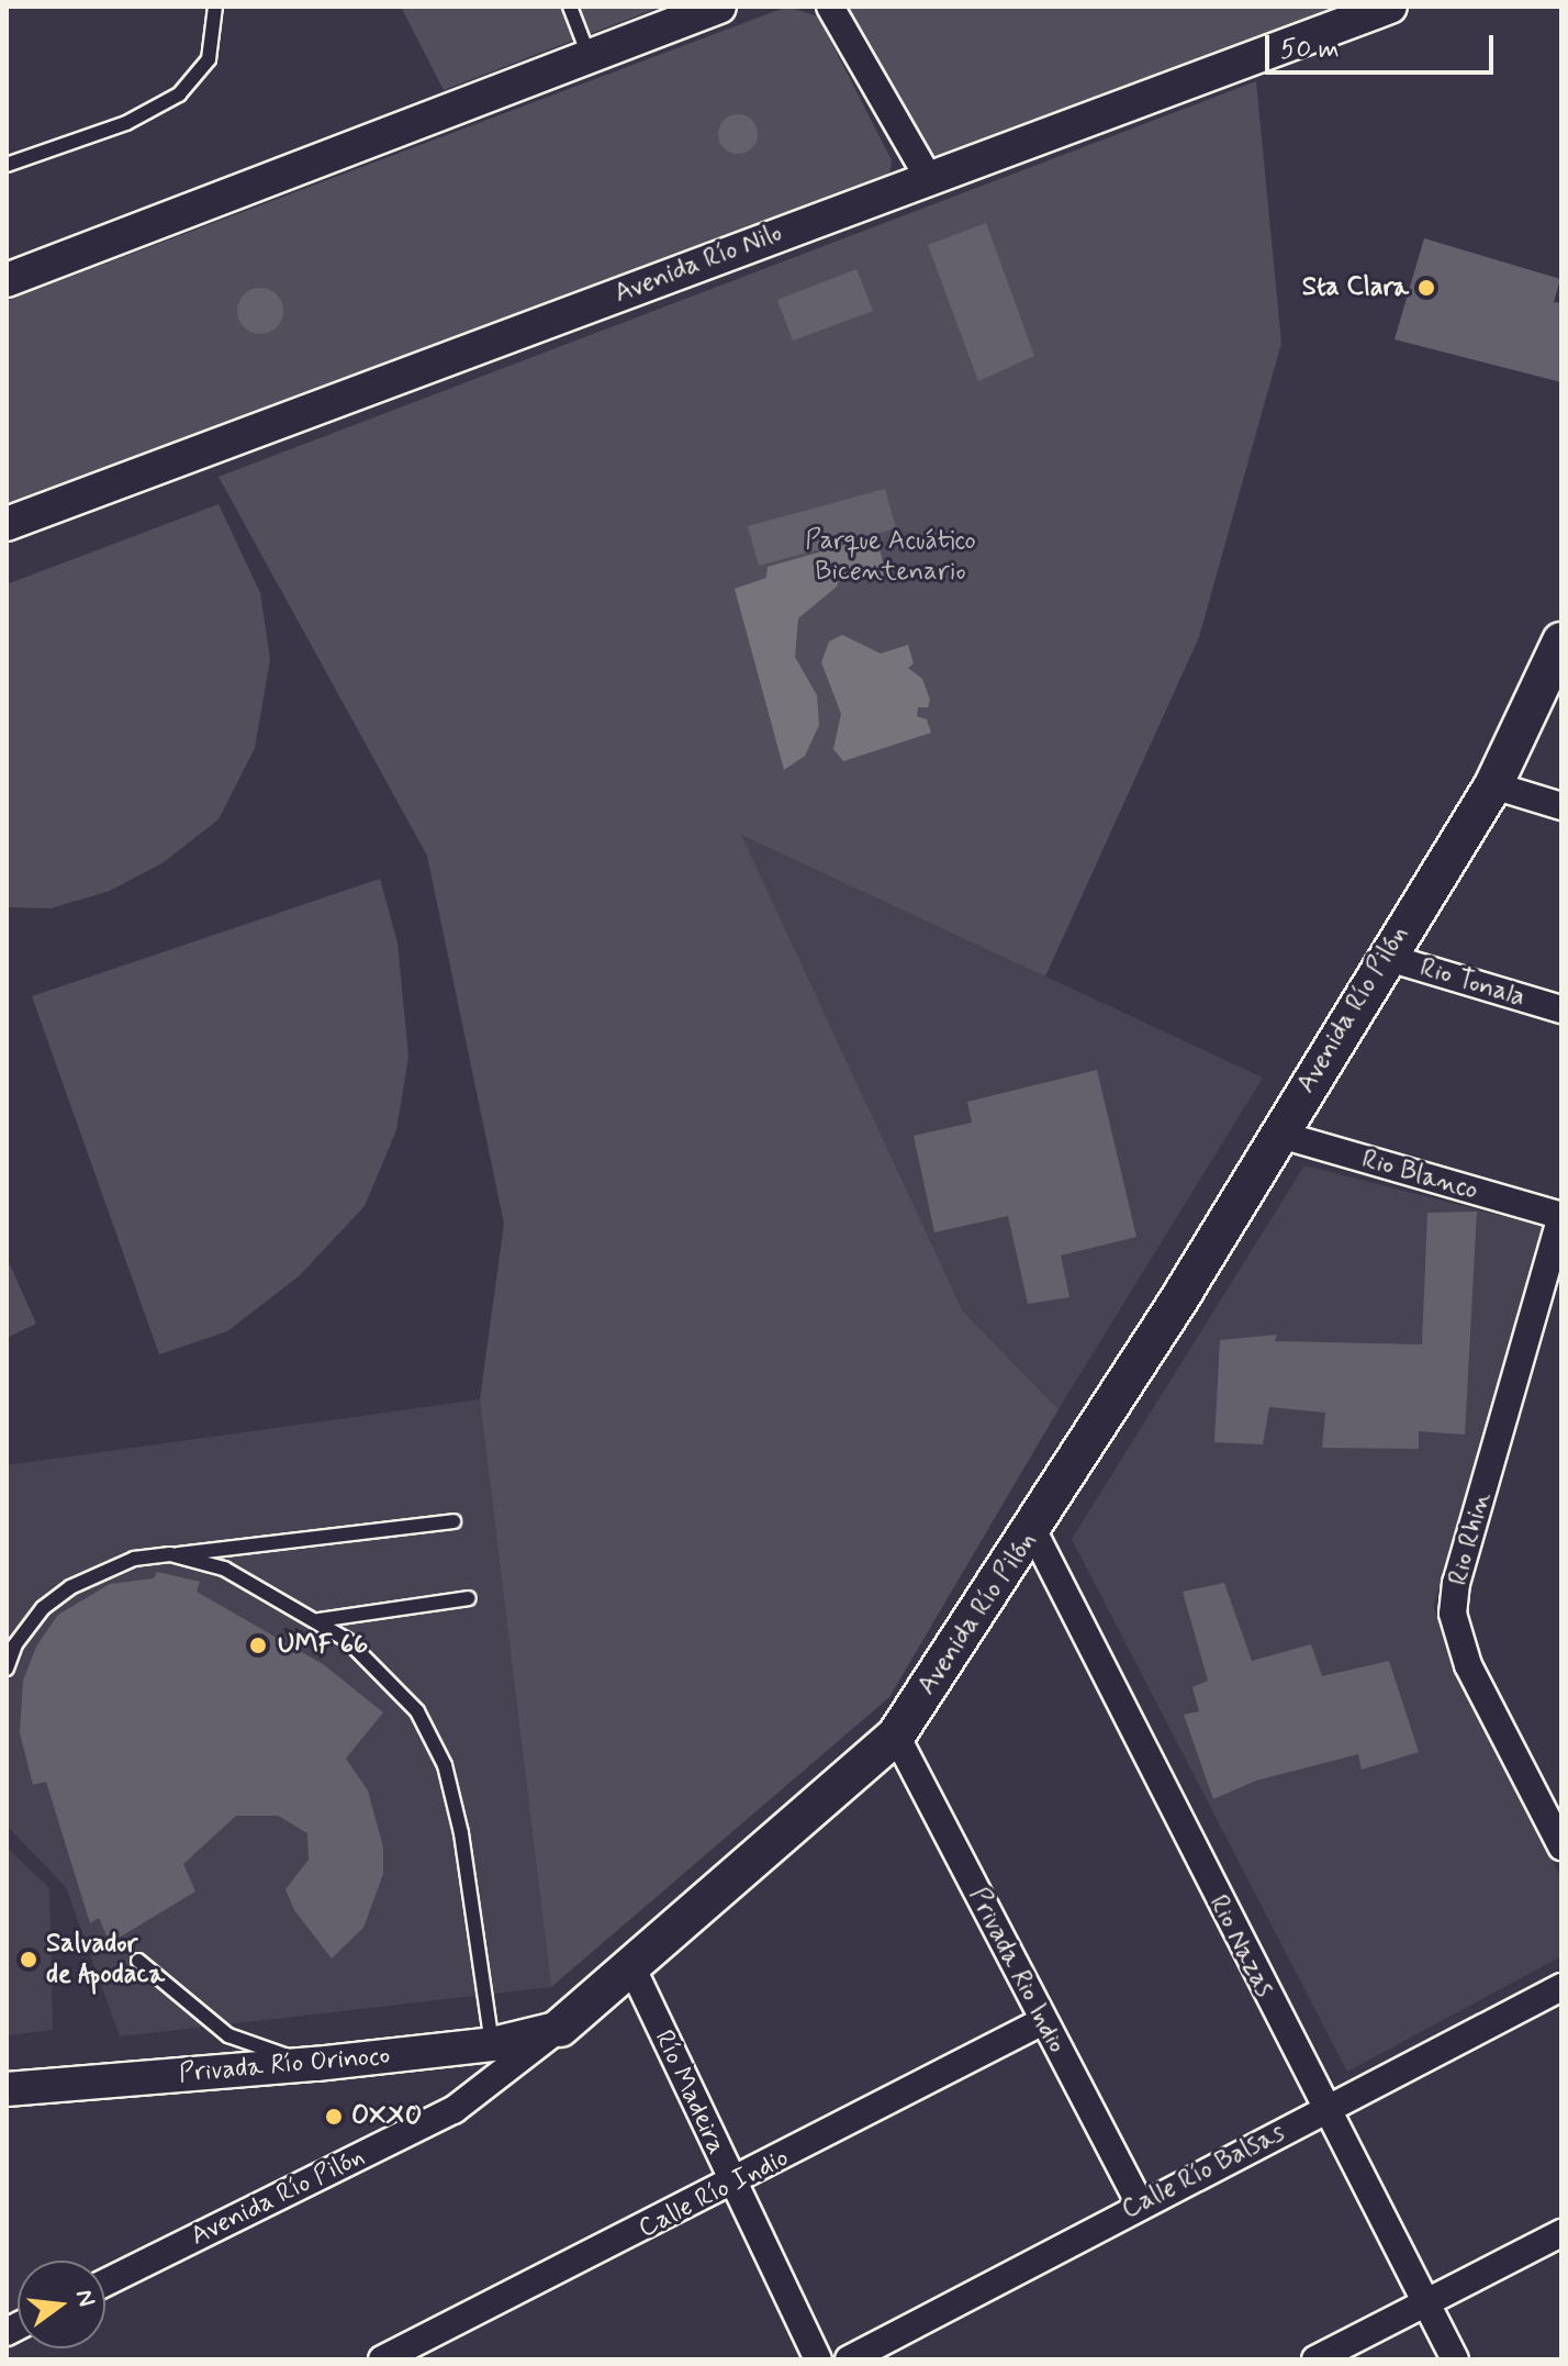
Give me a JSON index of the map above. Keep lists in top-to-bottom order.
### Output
{
  "streets": {
    "main road": ["Avenida Río Pilón"],
    "street": [
      "Avenida Río Nilo",
      "Rio Tonala",
      "Rio Blanco",
      "Rio Rhin",
      "Rio Nazas",
      "Privada Rio Indio",
      "Privada Río Orinoco",
      "Río Madeira",
      "Calle Río Balsas",
      "Calle Río Indio"
    ]
  },
  "crossings": [
    ["Rio Tonala", "Avenida Río Pilón"],
    ["Avenida Río Pilón", "Rio Blanco"],
    ["Avenida Río Pilón", "Rio Nazas"],
    ["Avenida Río Pilón", "Privada Rio Indio"],
    ["Avenida Río Pilón", "Privada Río Orinoco"],
    ["Avenida Río Pilón", "Río Madeira"],
    ["Rio Blanco", "Rio Rhin"],
    ["Rio Nazas", "Calle Río Balsas"],
    ["Privada Rio Indio", "Calle Río Balsas"],
    ["Privada Rio Indio", "Calle Río Indio"],
    ["Río Madeira", "Calle Río Indio"]
  ],
  "parks": ["Parque Acuático Bicentenario"],
  "places": [
    "Sta Clara",
    "UMF 66",
    "Salvador de Apodaca",
    "OXXO"
  ],
  "scale_bar": "50 m",
  "north": "right"
}
